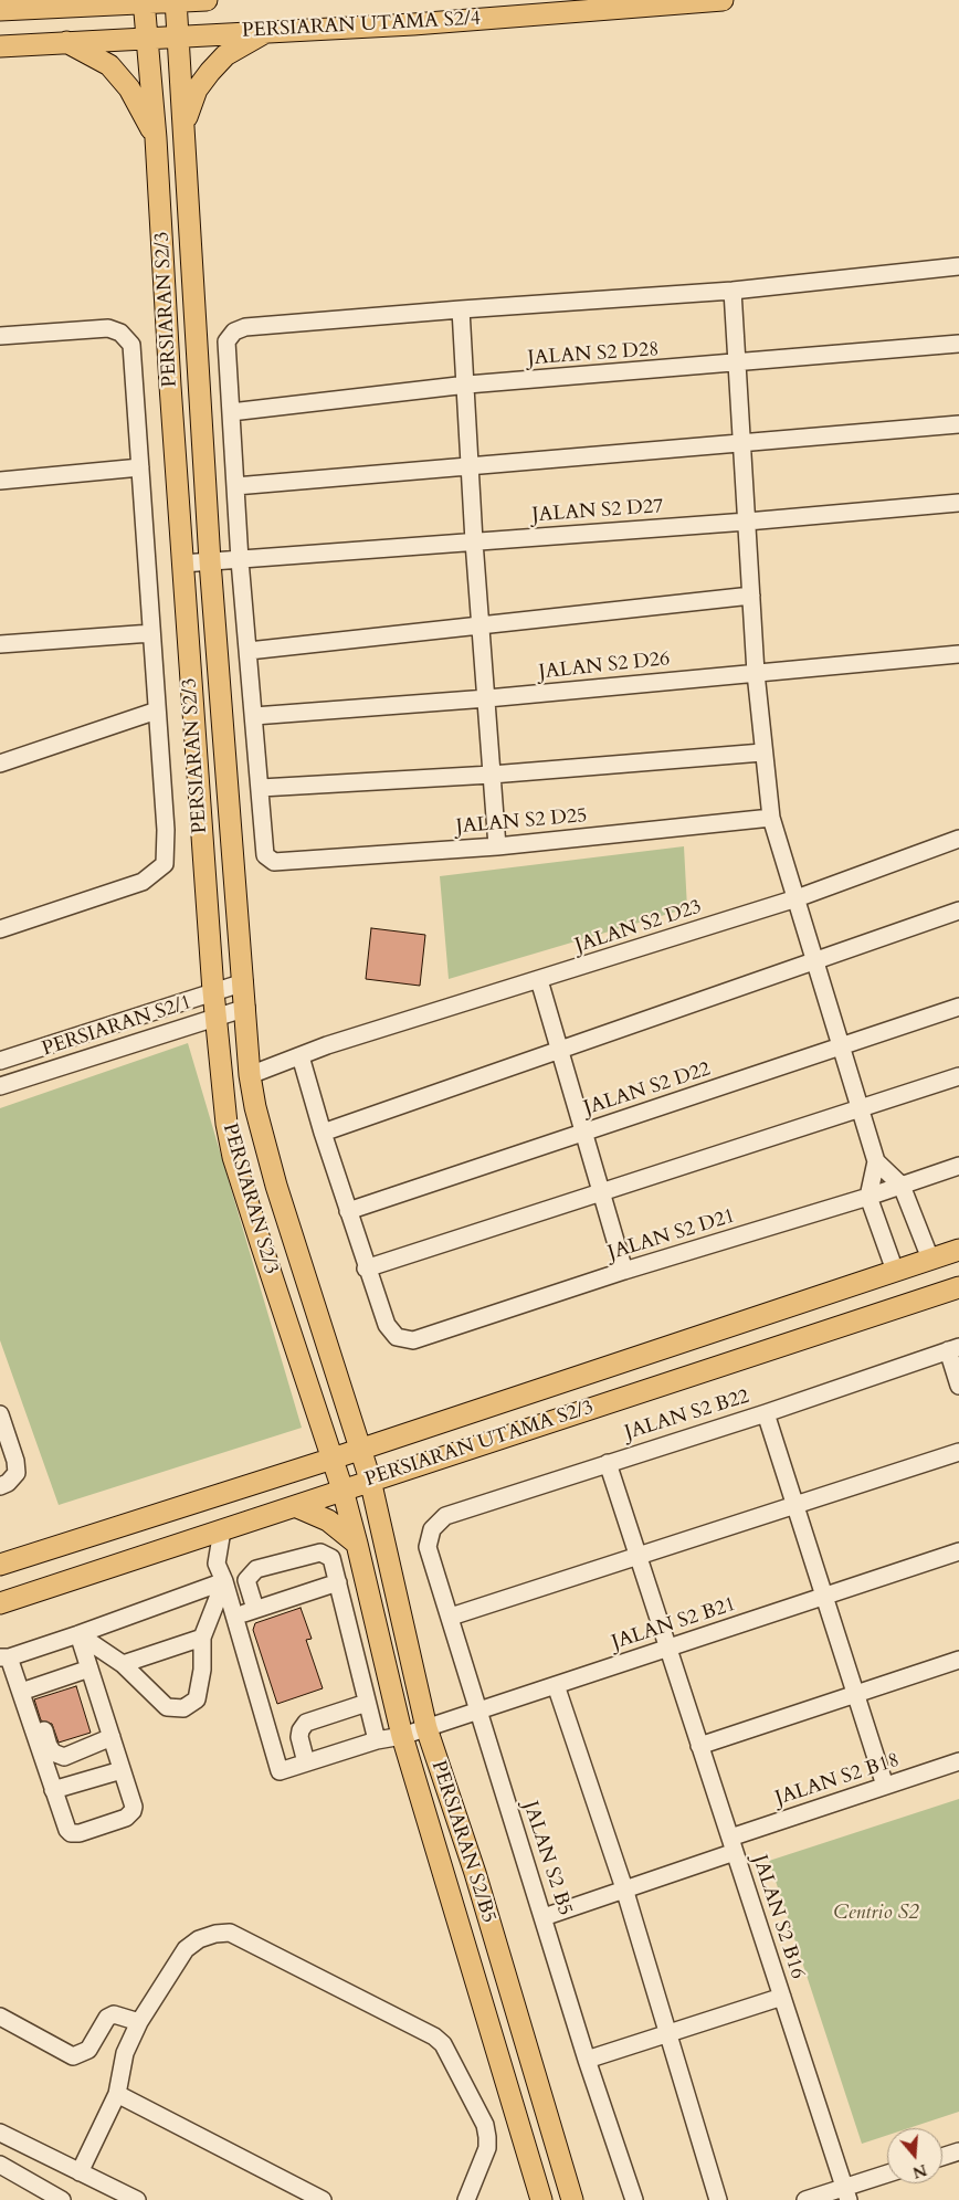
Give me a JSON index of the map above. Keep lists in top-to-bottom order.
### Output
{
  "streets": {
    "main road": [
      "PERSIARAN UTAMA S2/4",
      "PERSIARAN S2/3",
      "PERSIARAN UTAMA S2/3",
      "PERSIARAN S2/B5"
    ],
    "street": [
      "JALAN S2 D28",
      "JALAN S2 D27",
      "JALAN S2 D26",
      "JALAN S2 D25",
      "JALAN S2 D23",
      "PERSIARAN S2/1",
      "JALAN S2 D22",
      "JALAN S2 D21",
      "JALAN S2 B22",
      "JALAN S2 B21",
      "JALAN S2 B18",
      "JALAN S2 B5",
      "JALAN S2 B16"
    ]
  },
  "crossings": [
    ["PERSIARAN UTAMA S2/4", "PERSIARAN S2/3"],
    ["PERSIARAN UTAMA S2/4", "PERSIARAN S2/B5"],
    ["PERSIARAN S2/3", "JALAN S2 D27"],
    ["PERSIARAN S2/3", "PERSIARAN S2/1"],
    ["PERSIARAN S2/3", "PERSIARAN UTAMA S2/3"],
    ["PERSIARAN S2/3", "PERSIARAN S2/B5"],
    ["JALAN S2 D27", "PERSIARAN S2/B5"],
    ["JALAN S2 D23", "PERSIARAN S2/B5"],
    ["PERSIARAN S2/1", "PERSIARAN S2/B5"],
    ["JALAN S2 B22", "JALAN S2 B5"],
    ["JALAN S2 B22", "JALAN S2 B16"],
    ["PERSIARAN UTAMA S2/3", "PERSIARAN S2/B5"],
    ["JALAN S2 B21", "PERSIARAN S2/B5"],
    ["JALAN S2 B21", "JALAN S2 B5"],
    ["JALAN S2 B21", "JALAN S2 B16"],
    ["JALAN S2 B18", "JALAN S2 B5"],
    ["JALAN S2 B18", "JALAN S2 B16"]
  ],
  "parks": ["Centrio S2"],
  "north": "bottom"
}
